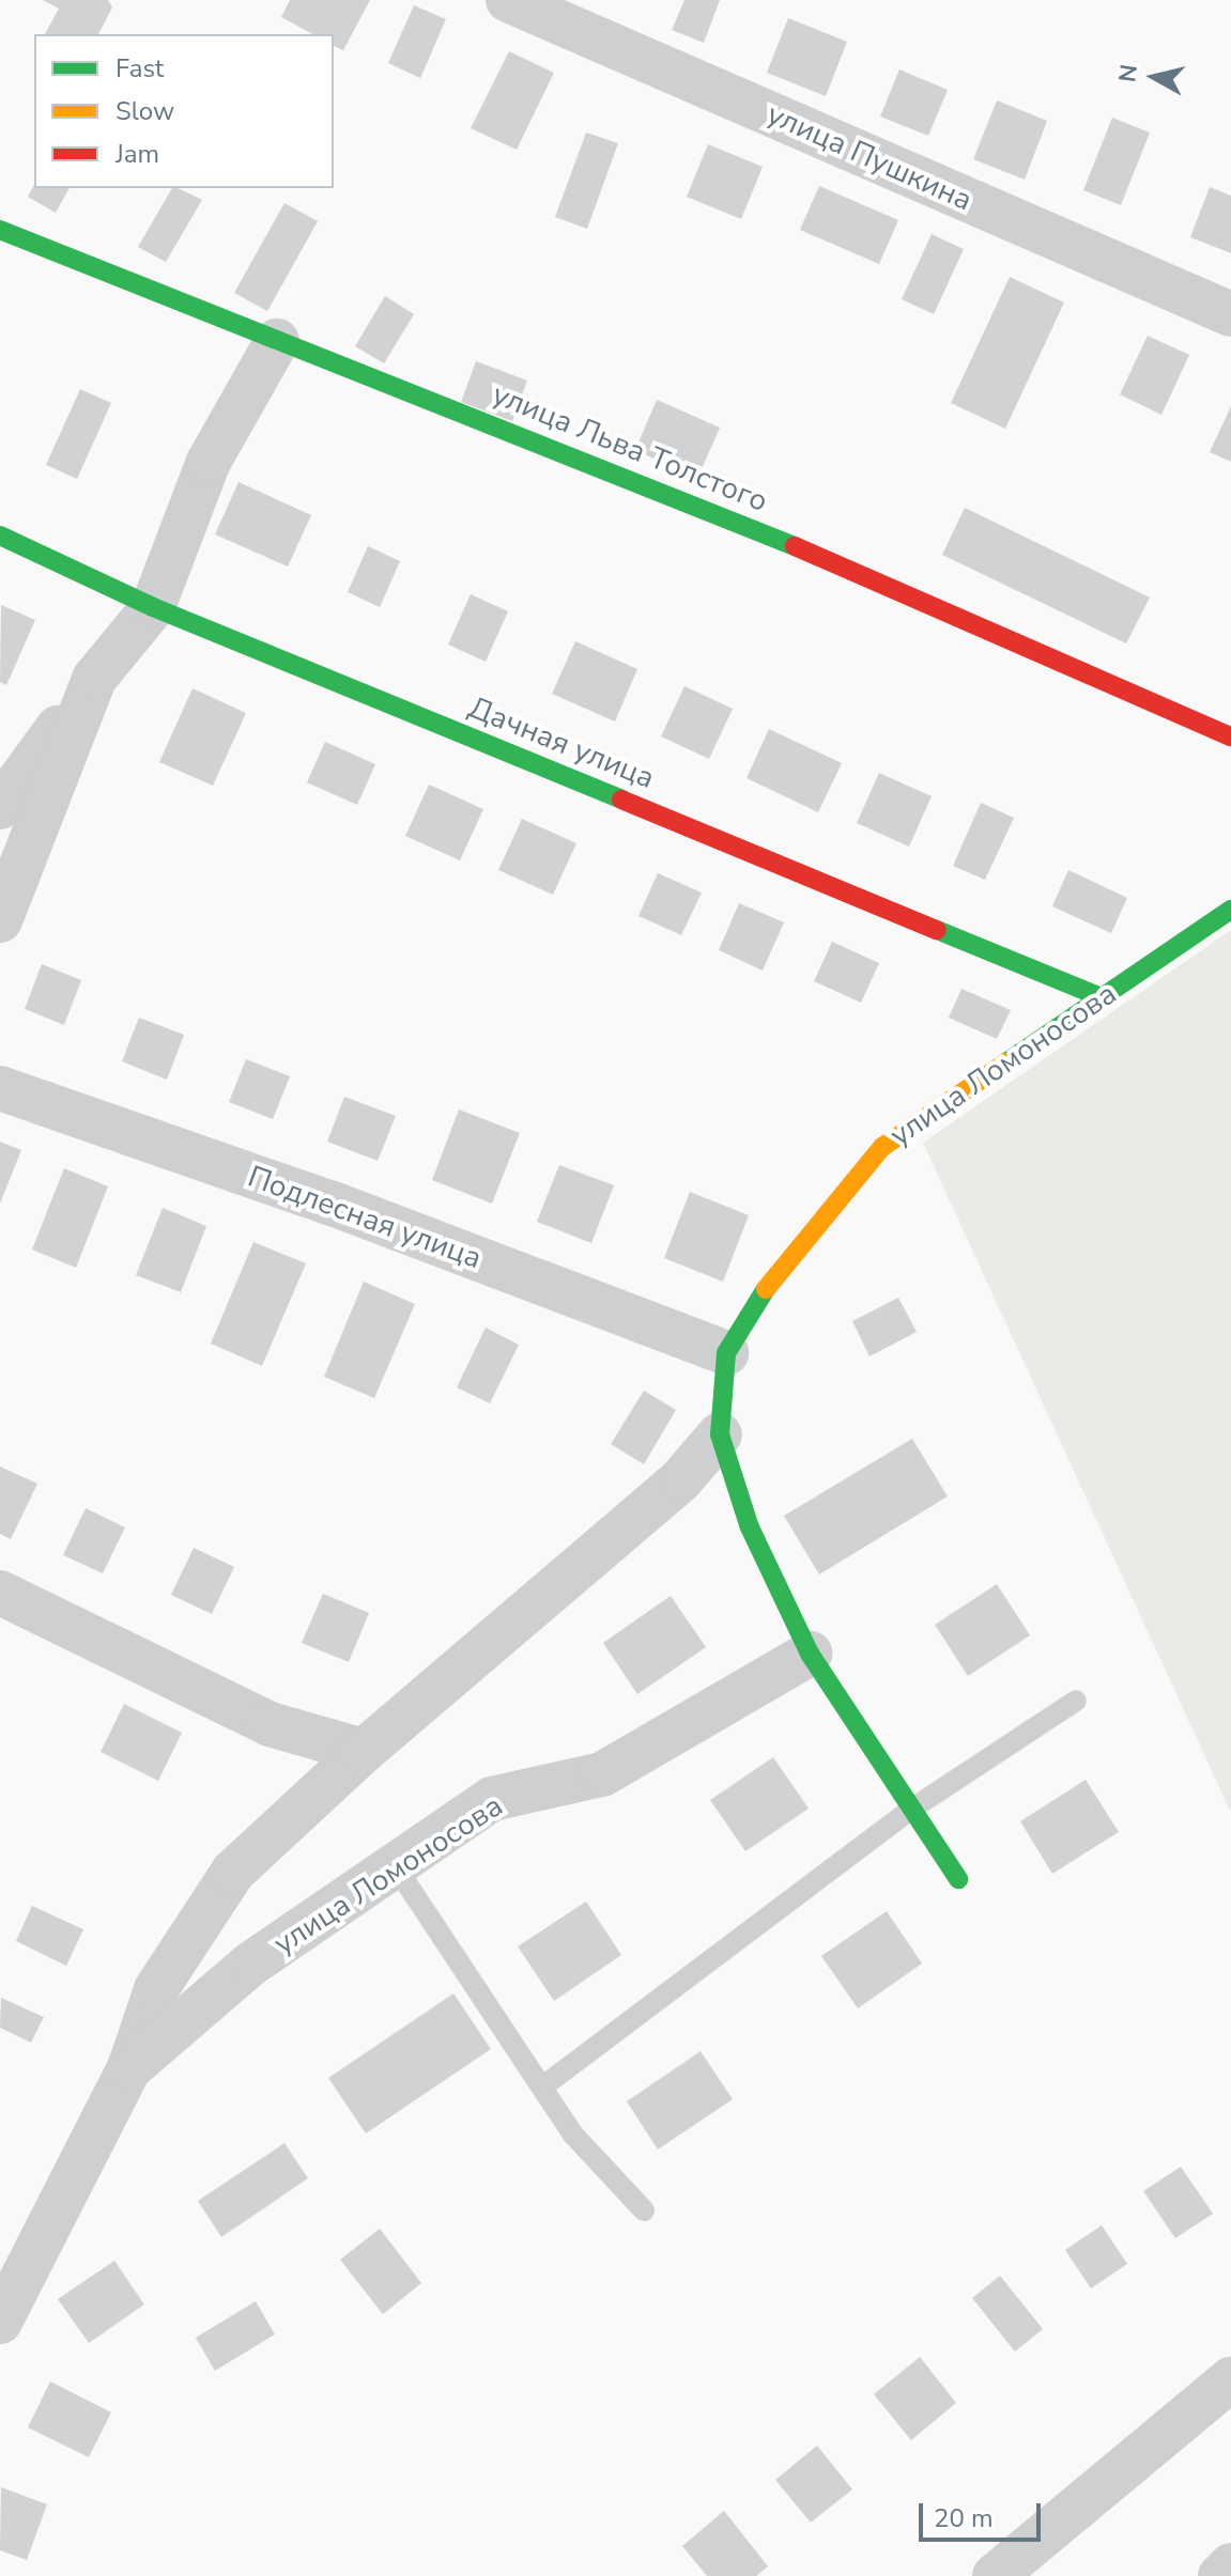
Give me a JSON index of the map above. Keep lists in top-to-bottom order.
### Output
{
  "streets": {
    "street": [
      "улица Пушкина",
      "улица Льва Толстого",
      "Дачная улица",
      "улица Ломоносова",
      "Подлесная улица"
    ]
  },
  "crossings": [
    ["Дачная улица", "улица Ломоносова"],
    ["улица Ломоносова", "Подлесная улица"]
  ],
  "legend": ["Fast", "Slow", "Jam"],
  "scale_bar": "20 m",
  "north": "left"
}
